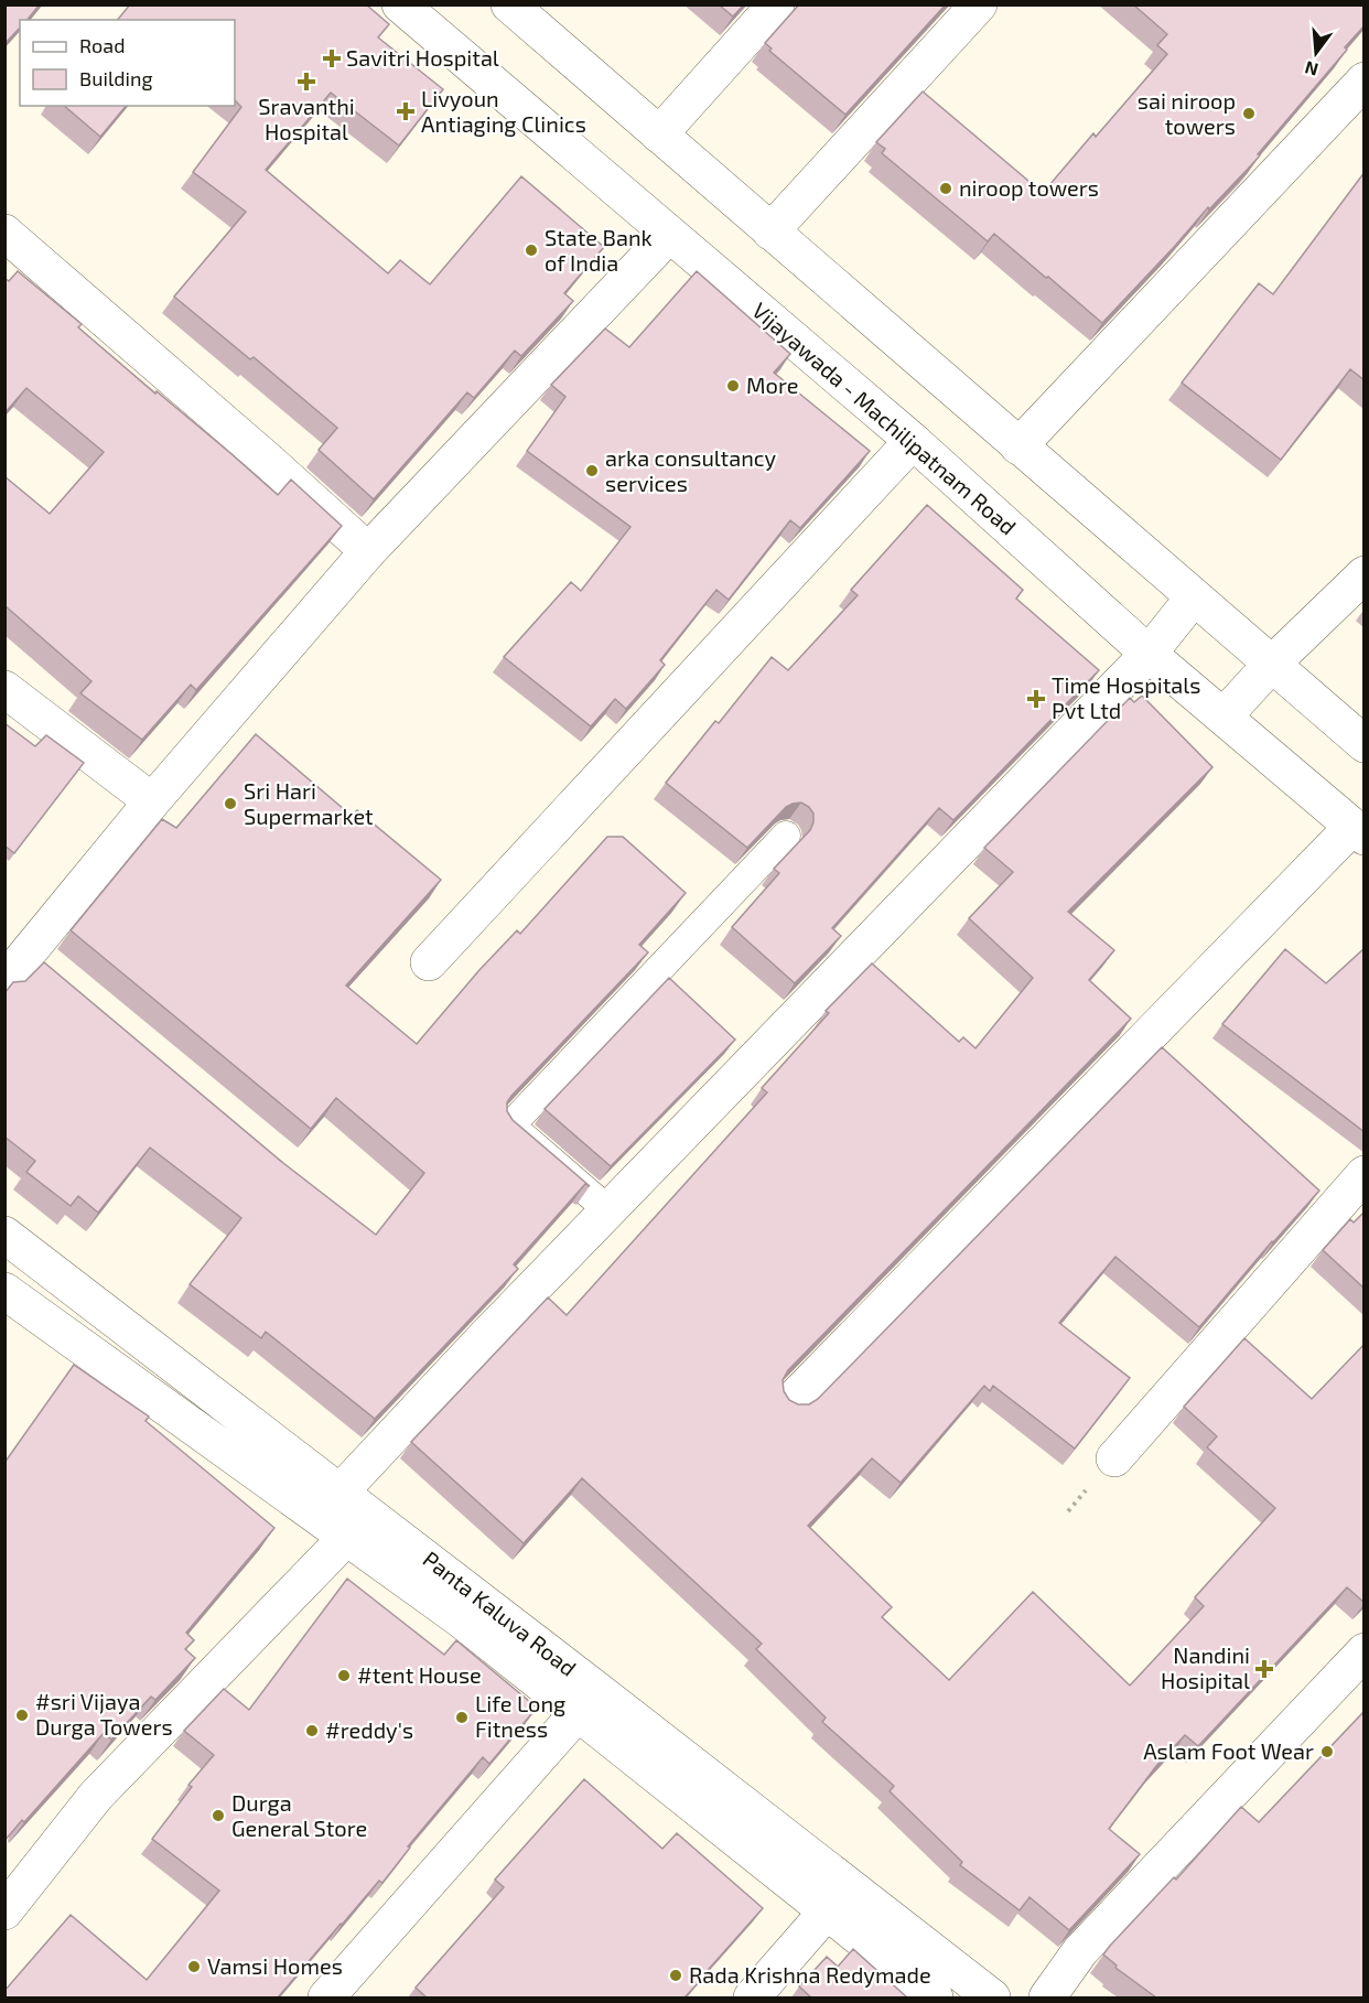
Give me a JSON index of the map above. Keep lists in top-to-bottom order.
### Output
{
  "streets": {
    "main road": ["Vijayawada - Machilipatnam Road", "Panta Kaluva Road"]
  },
  "places": {
    "health": [
      "Savitri Hospital",
      "Sravanthi Hospital",
      "Livyoun Antiaging Clinics",
      "Time Hospitals Pvt Ltd",
      "Nandini Hosipital"
    ],
    "other": [
      "sai niroop towers",
      "niroop towers",
      "State Bank of India",
      "More",
      "arka consultancy services",
      "Sri Hari Supermarket",
      "#tent House",
      "#sri Vijaya Durga Towers",
      "Life Long Fitness",
      "#reddy's",
      "Aslam Foot Wear",
      "Durga General Store",
      "Vamsi Homes",
      "Rada Krishna Redymade"
    ]
  },
  "legend": ["Road", "Building"],
  "north": "bottom"
}
